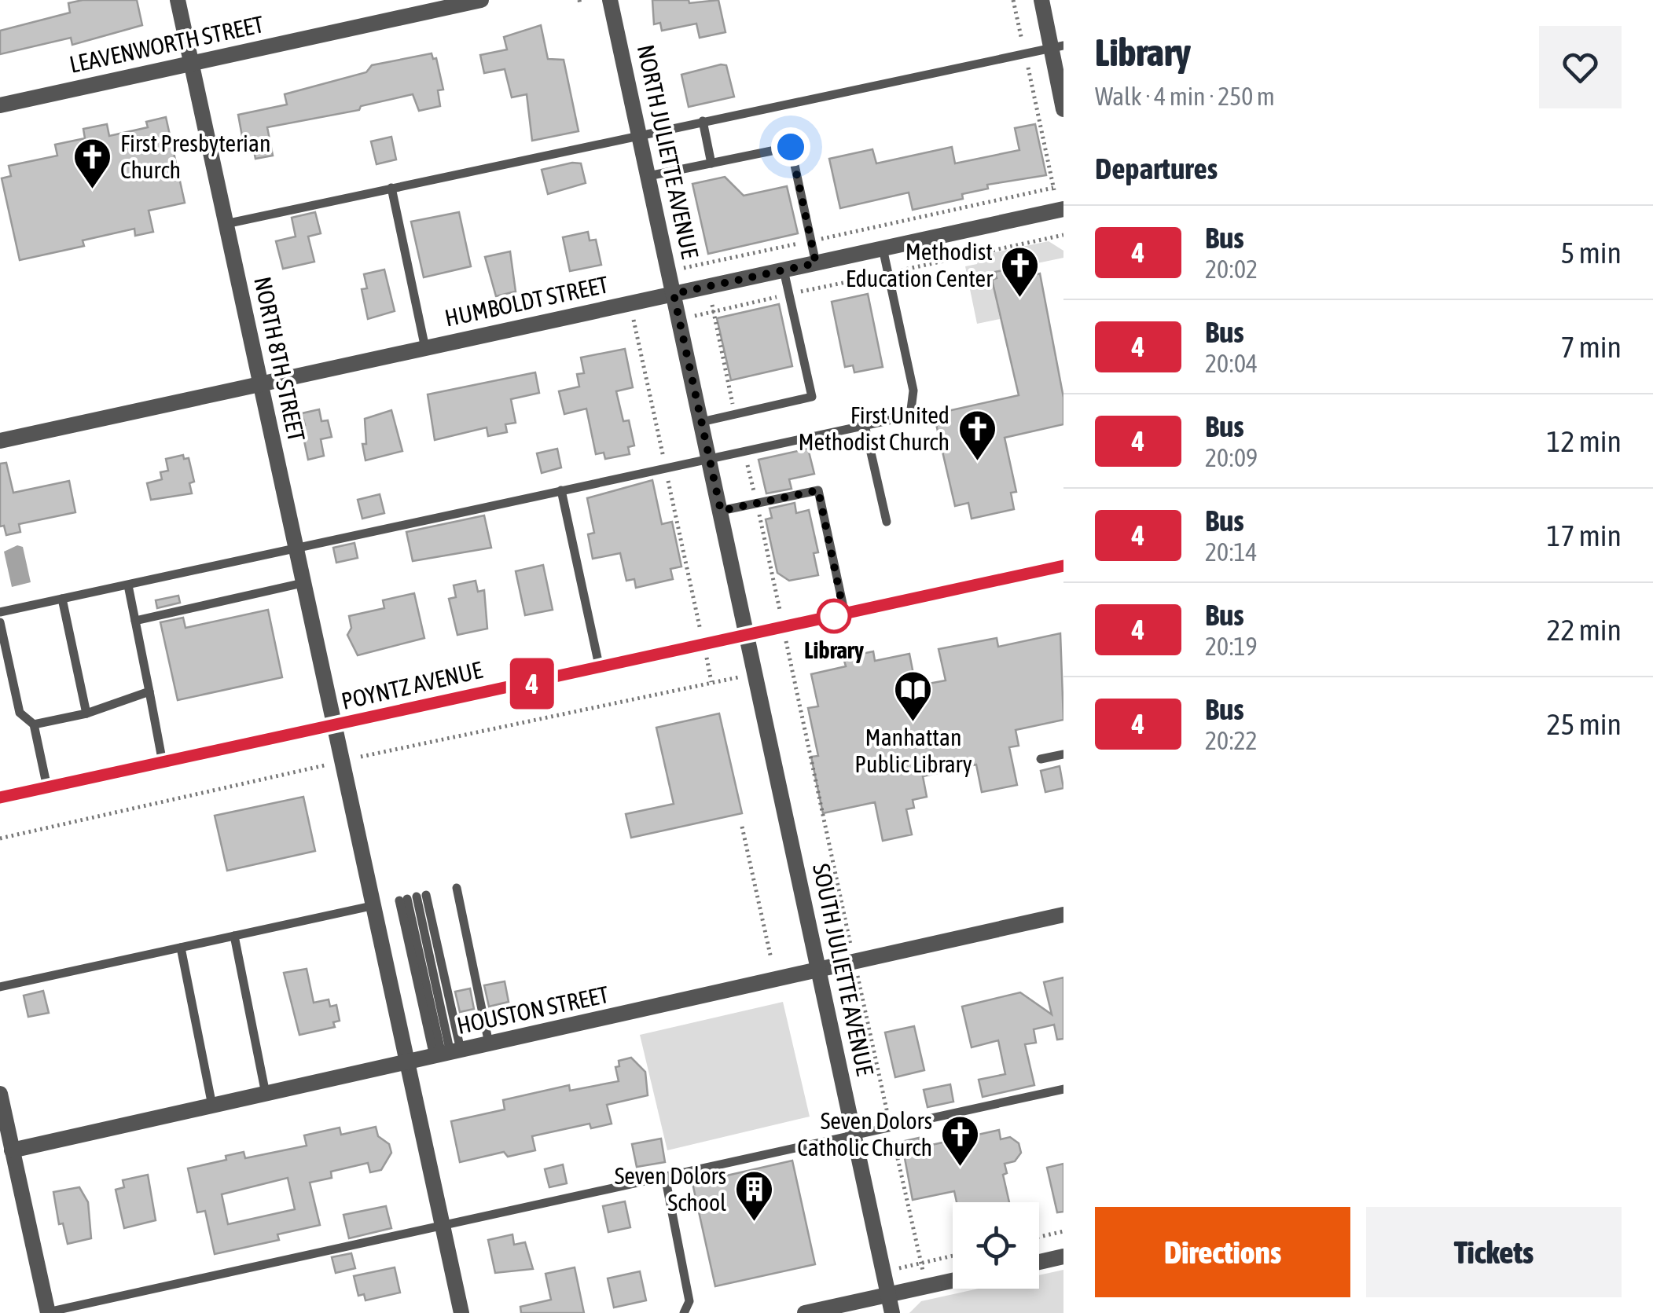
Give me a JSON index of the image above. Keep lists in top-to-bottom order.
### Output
{
  "streets": {
    "street": [
      "LEAVENWORTH STREET",
      "NORTH JULIETTE AVENUE",
      "HUMBOLDT STREET",
      "NORTH 8TH STREET",
      "POYNTZ AVENUE",
      "SOUTH JULIETTE AVENUE",
      "HOUSTON STREET"
    ]
  },
  "crossings": [
    ["LEAVENWORTH STREET", "NORTH 8TH STREET"],
    ["NORTH JULIETTE AVENUE", "HUMBOLDT STREET"],
    ["NORTH JULIETTE AVENUE", "POYNTZ AVENUE"],
    ["NORTH JULIETTE AVENUE", "SOUTH JULIETTE AVENUE"],
    ["HUMBOLDT STREET", "NORTH 8TH STREET"],
    ["NORTH 8TH STREET", "POYNTZ AVENUE"],
    ["NORTH 8TH STREET", "HOUSTON STREET"],
    ["POYNTZ AVENUE", "SOUTH JULIETTE AVENUE"],
    ["SOUTH JULIETTE AVENUE", "HOUSTON STREET"]
  ],
  "places": {
    "church": [
      "First Presbyterian Church",
      "Methodist Education Center",
      "First United Methodist Church",
      "Seven Dolors Catholic Church"
    ],
    "other": ["Library"],
    "library": ["Manhattan Public Library"],
    "building": ["Seven Dolors School"]
  },
  "lines": ["bus line 4"],
  "page": {
    "on_map": "4",
    "heading": [
      ["Library", "Walk · 4 min · 250 m"],
      "Departures"
    ],
    "list": [
      {
        "mark": "4",
        "name": "Bus",
        "note": "20:02",
        "value": "5 min"
      },
      {
        "mark": "4",
        "name": "Bus",
        "note": "20:04",
        "value": "7 min"
      },
      {
        "mark": "4",
        "name": "Bus",
        "note": "20:09",
        "value": "12 min"
      },
      {
        "mark": "4",
        "name": "Bus",
        "note": "20:14",
        "value": "17 min"
      },
      {
        "mark": "4",
        "name": "Bus",
        "note": "20:19",
        "value": "22 min"
      },
      {
        "mark": "4",
        "name": "Bus",
        "note": "20:22",
        "value": "25 min"
      }
    ],
    "buttons": ["Directions", "Tickets"]
  }
}
